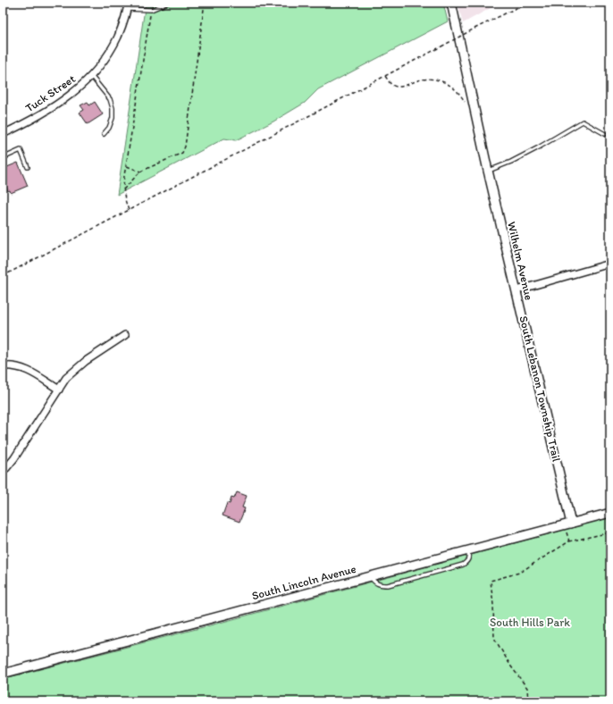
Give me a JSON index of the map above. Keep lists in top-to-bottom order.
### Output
{
  "streets": {
    "main road": ["Wilhelm Avenue", "South Lincoln Avenue"],
    "street": ["Tuck Street"]
  },
  "crossings": [
    ["Wilhelm Avenue", "South Lincoln Avenue"]
  ],
  "parks": ["South Hills Park"]
}
